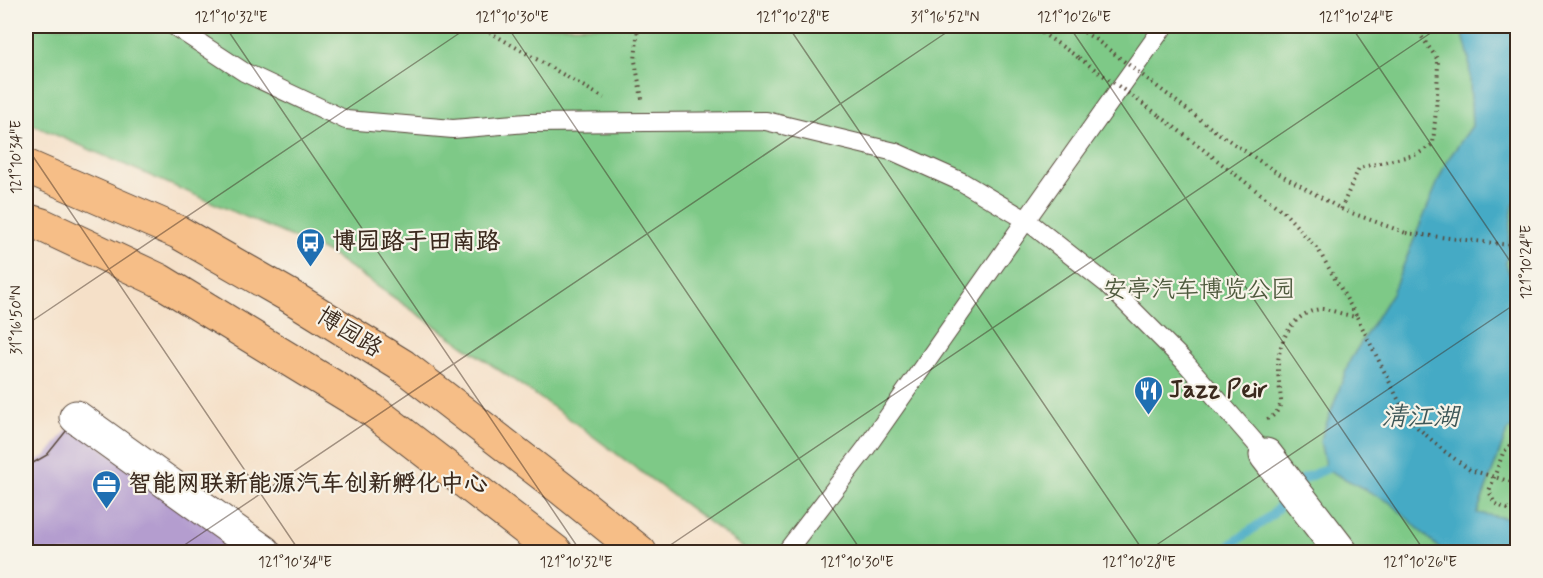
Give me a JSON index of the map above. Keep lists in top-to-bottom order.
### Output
{
  "streets": {
    "main road": ["博园路"]
  },
  "water": ["清江湖"],
  "parks": ["安亭汽车博览公园"],
  "places": {
    "bus stop": ["博园路于田南路"],
    "restaurant": ["Jazz Peir"],
    "office": ["智能网联新能源汽车创新孵化中心"]
  },
  "coordinates": [
    "121°10'32\"E",
    "121°10'30\"E",
    "121°10'28\"E",
    "31°16'52\"N",
    "121°10'26\"E",
    "121°10'24\"E",
    "121°10'34\"E",
    "31°16'50\"N"
  ]
}
